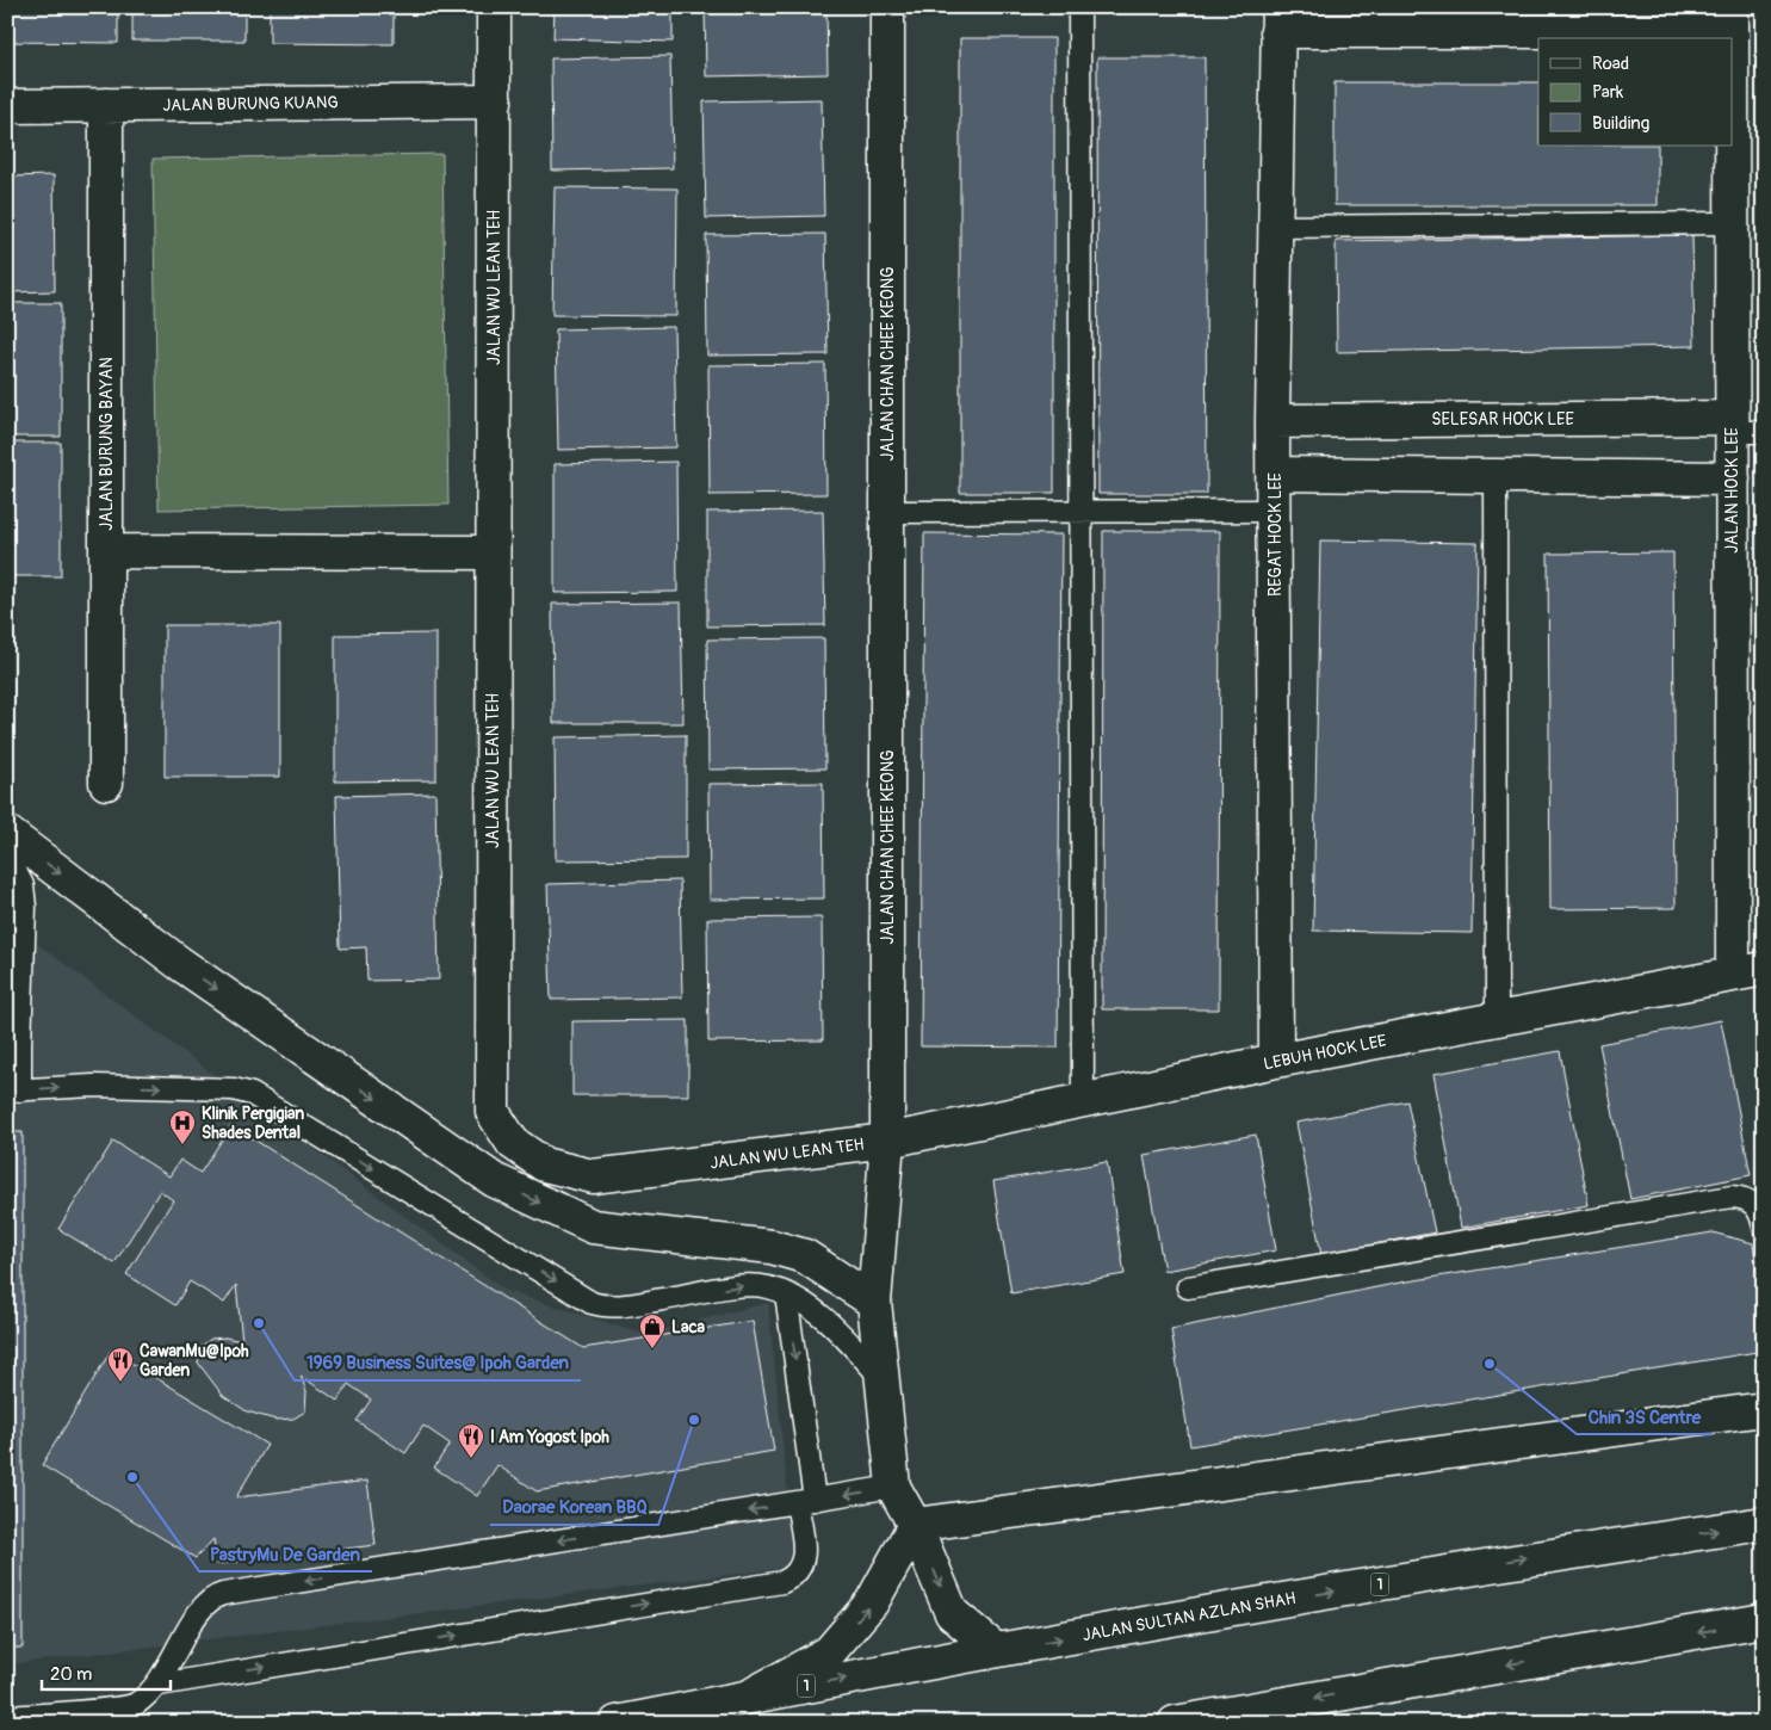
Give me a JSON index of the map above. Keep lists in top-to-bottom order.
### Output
{
  "streets": {
    "street": [
      "JALAN BURUNG KUANG",
      "JALAN WU LEAN TEH",
      "JALAN CHAN CHEE KEONG",
      "SELESAR HOCK LEE",
      "JALAN BURUNG BAYAN",
      "JALAN HOCK LEE",
      "REGAT HOCK LEE",
      "LEBUH HOCK LEE",
      "1",
      "JALAN SULTAN AZLAN SHAH"
    ]
  },
  "crossings": [
    ["JALAN BURUNG KUANG", "JALAN WU LEAN TEH"],
    ["JALAN BURUNG KUANG", "JALAN BURUNG BAYAN"],
    ["JALAN WU LEAN TEH", "JALAN CHAN CHEE KEONG"],
    ["JALAN WU LEAN TEH", "LEBUH HOCK LEE"],
    ["JALAN CHAN CHEE KEONG", "LEBUH HOCK LEE"],
    ["JALAN CHAN CHEE KEONG", "JALAN SULTAN AZLAN SHAH"],
    ["SELESAR HOCK LEE", "JALAN HOCK LEE"],
    ["SELESAR HOCK LEE", "REGAT HOCK LEE"],
    ["JALAN HOCK LEE", "LEBUH HOCK LEE"],
    ["REGAT HOCK LEE", "LEBUH HOCK LEE"]
  ],
  "places": {
    "hospital": ["Klinik Pergigian Shades Dental"],
    "other": [
      "1969 Business Suites@ Ipoh Garden",
      "Chin 3S Centre",
      "Daorae Korean BBQ",
      "PastryMu De Garden"
    ],
    "shop": ["Laca"],
    "restaurant": ["CawanMu@Ipoh Garden", "I Am Yogost Ipoh"]
  },
  "legend": ["Road", "Park", "Building"],
  "scale_bar": "20 m"
}
